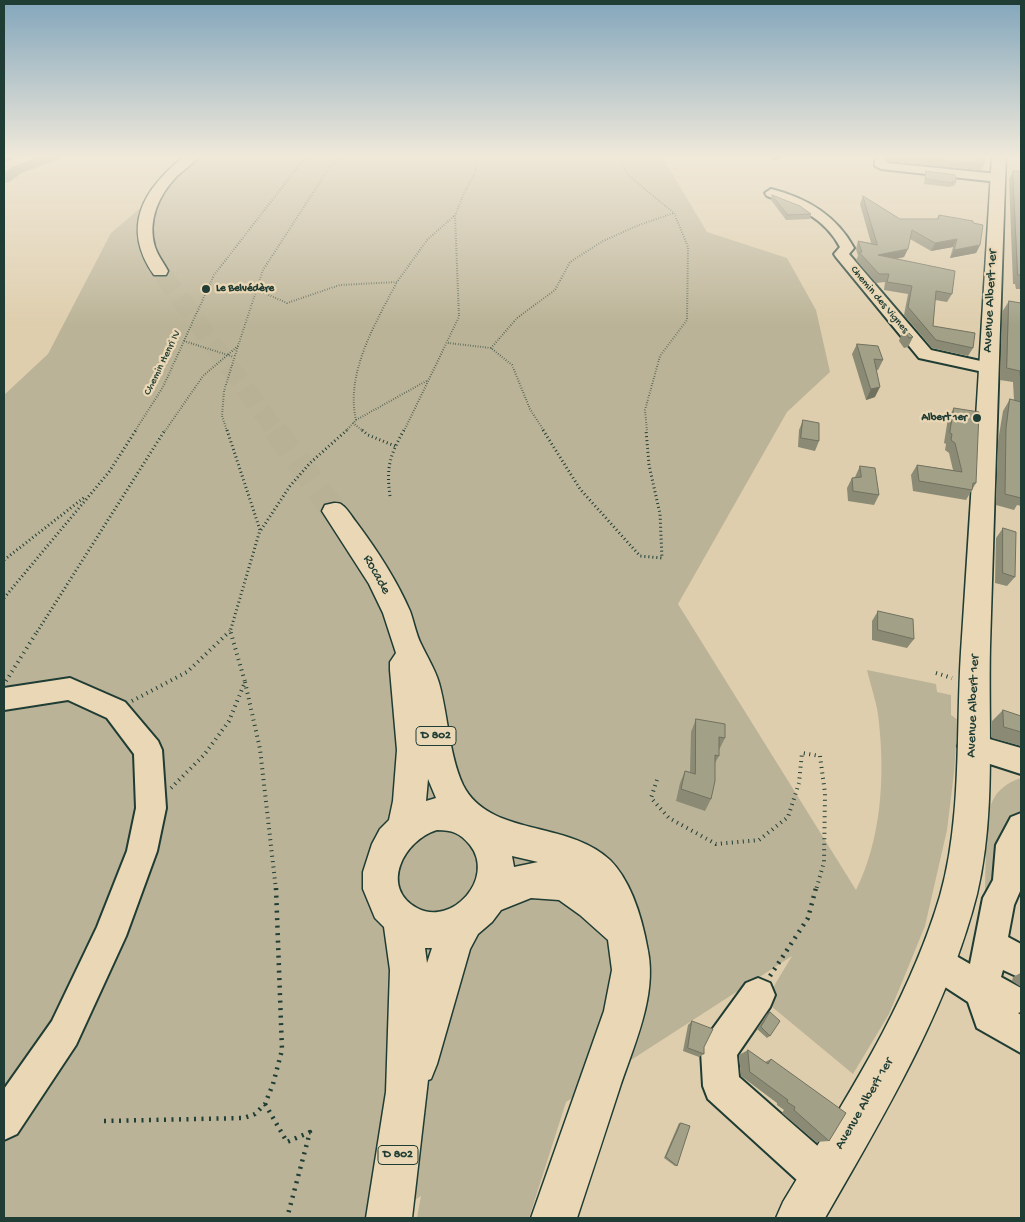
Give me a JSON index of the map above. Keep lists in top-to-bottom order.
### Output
{
  "streets": {
    "main road": ["Avenue Albert 1er", "Rocade", "D 802"],
    "street": ["Chemin des Vignes"],
    "path": ["Chemin Henri IV"]
  },
  "crossings": [
    ["Chemin des Vignes", "Avenue Albert 1er"],
    ["Rocade", "D 802"]
  ],
  "places": ["Le Belvédère", "Albert 1er"]
}
